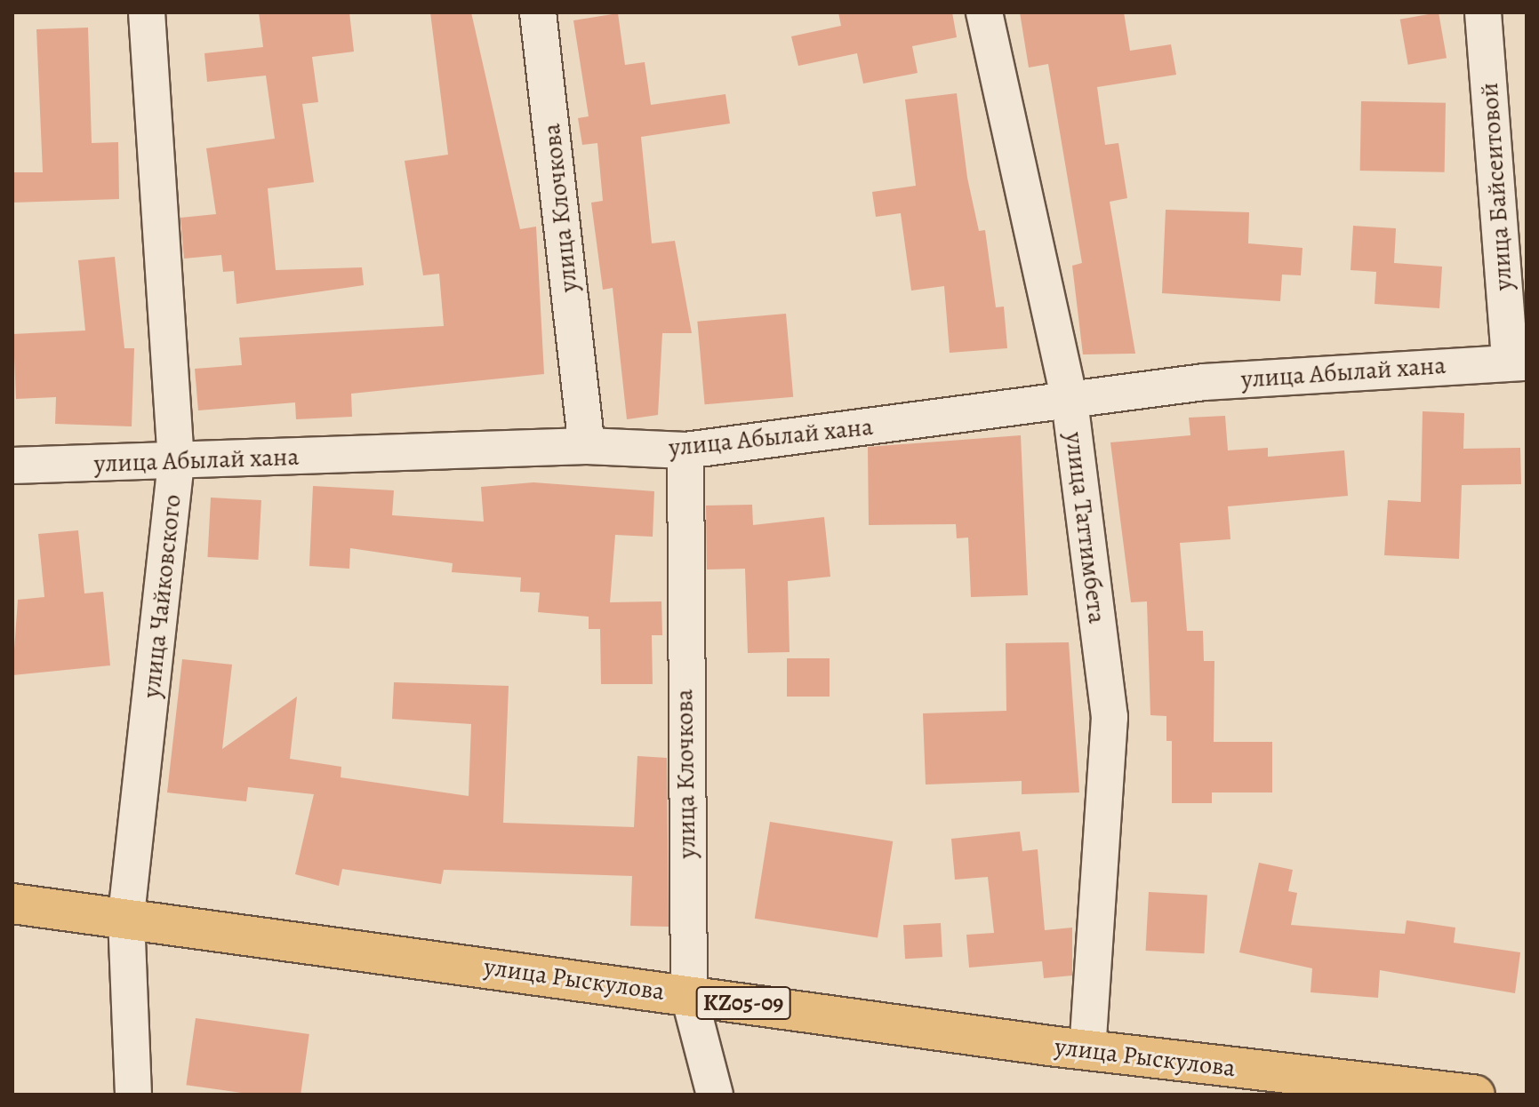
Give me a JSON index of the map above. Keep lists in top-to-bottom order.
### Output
{
  "streets": {
    "main road": ["улица Рыскулова", "KZ05-09"],
    "street": [
      "улица Байсеитовой",
      "улица Клочкова",
      "улица Абылай хана",
      "улица Таттимбета",
      "улица Чайковского"
    ]
  },
  "crossings": [
    ["улица Байсеитовой", "улица Абылай хана"],
    ["улица Клочкова", "улица Абылай хана"],
    ["улица Клочкова", "улица Рыскулова"],
    ["улица Абылай хана", "улица Таттимбета"],
    ["улица Абылай хана", "улица Чайковского"],
    ["улица Таттимбета", "улица Рыскулова"],
    ["улица Чайковского", "улица Рыскулова"]
  ]
}
